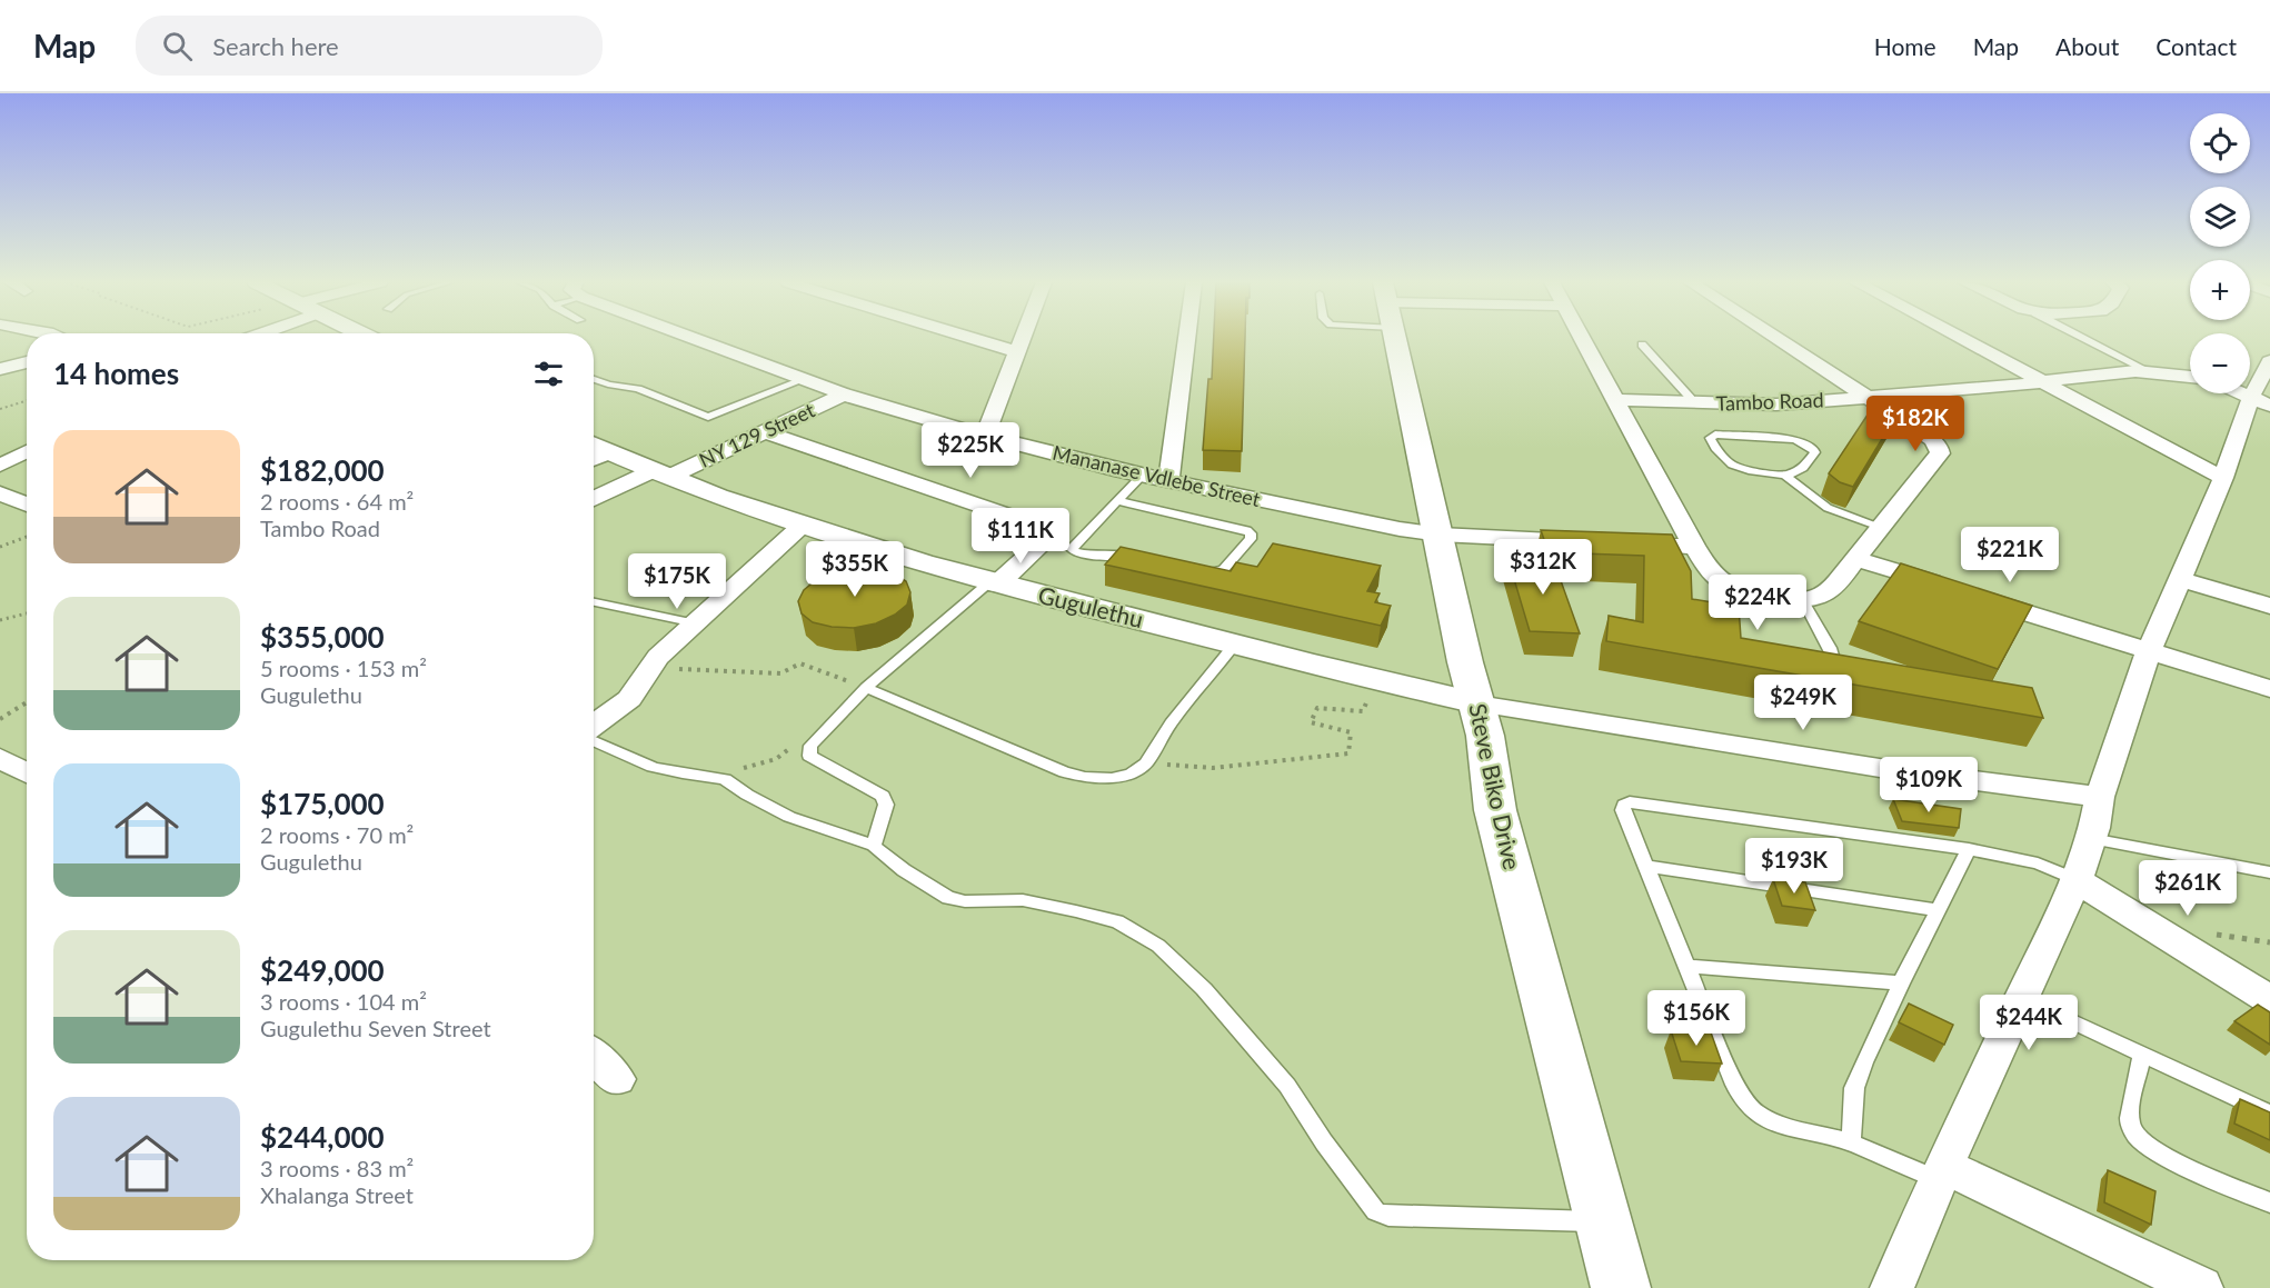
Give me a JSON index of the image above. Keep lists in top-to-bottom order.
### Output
{
  "streets": {
    "main road": ["Steve Biko Drive"],
    "street": [
      "Tambo Road",
      "NY 129 Street",
      "Mananase Vdlebe Street",
      "Gugulethu"
    ]
  },
  "crossings": [
    ["NY 129 Street", "Mananase Vdlebe Street"],
    ["NY 129 Street", "Gugulethu"],
    ["Mananase Vdlebe Street", "Steve Biko Drive"],
    ["Gugulethu", "Steve Biko Drive"]
  ],
  "page": {
    "header": "Map",
    "search": "Search here",
    "nav": [
      "Home",
      "Map",
      "About",
      "Contact"
    ],
    "map_buttons": ["+", "−"],
    "heading": "14 homes",
    "price": [
      "$182K",
      "$225K",
      "$111K",
      "$221K",
      "$312K",
      "$355K",
      "$175K",
      "$224K",
      "$249K",
      "$109K",
      "$193K",
      "$261K",
      "$156K",
      "$244K"
    ],
    "list": [
      {
        "name": "$182,000",
        "note": "2 rooms · 64 m² · Tambo Road"
      },
      {
        "name": "$355,000",
        "note": "5 rooms · 153 m² · Gugulethu"
      },
      {
        "name": "$175,000",
        "note": "2 rooms · 70 m² · Gugulethu"
      },
      {
        "name": "$249,000",
        "note": "3 rooms · 104 m² · Gugulethu Seven Street"
      },
      {
        "name": "$244,000",
        "note": "3 rooms · 83 m² · Xhalanga Street"
      }
    ]
  }
}
